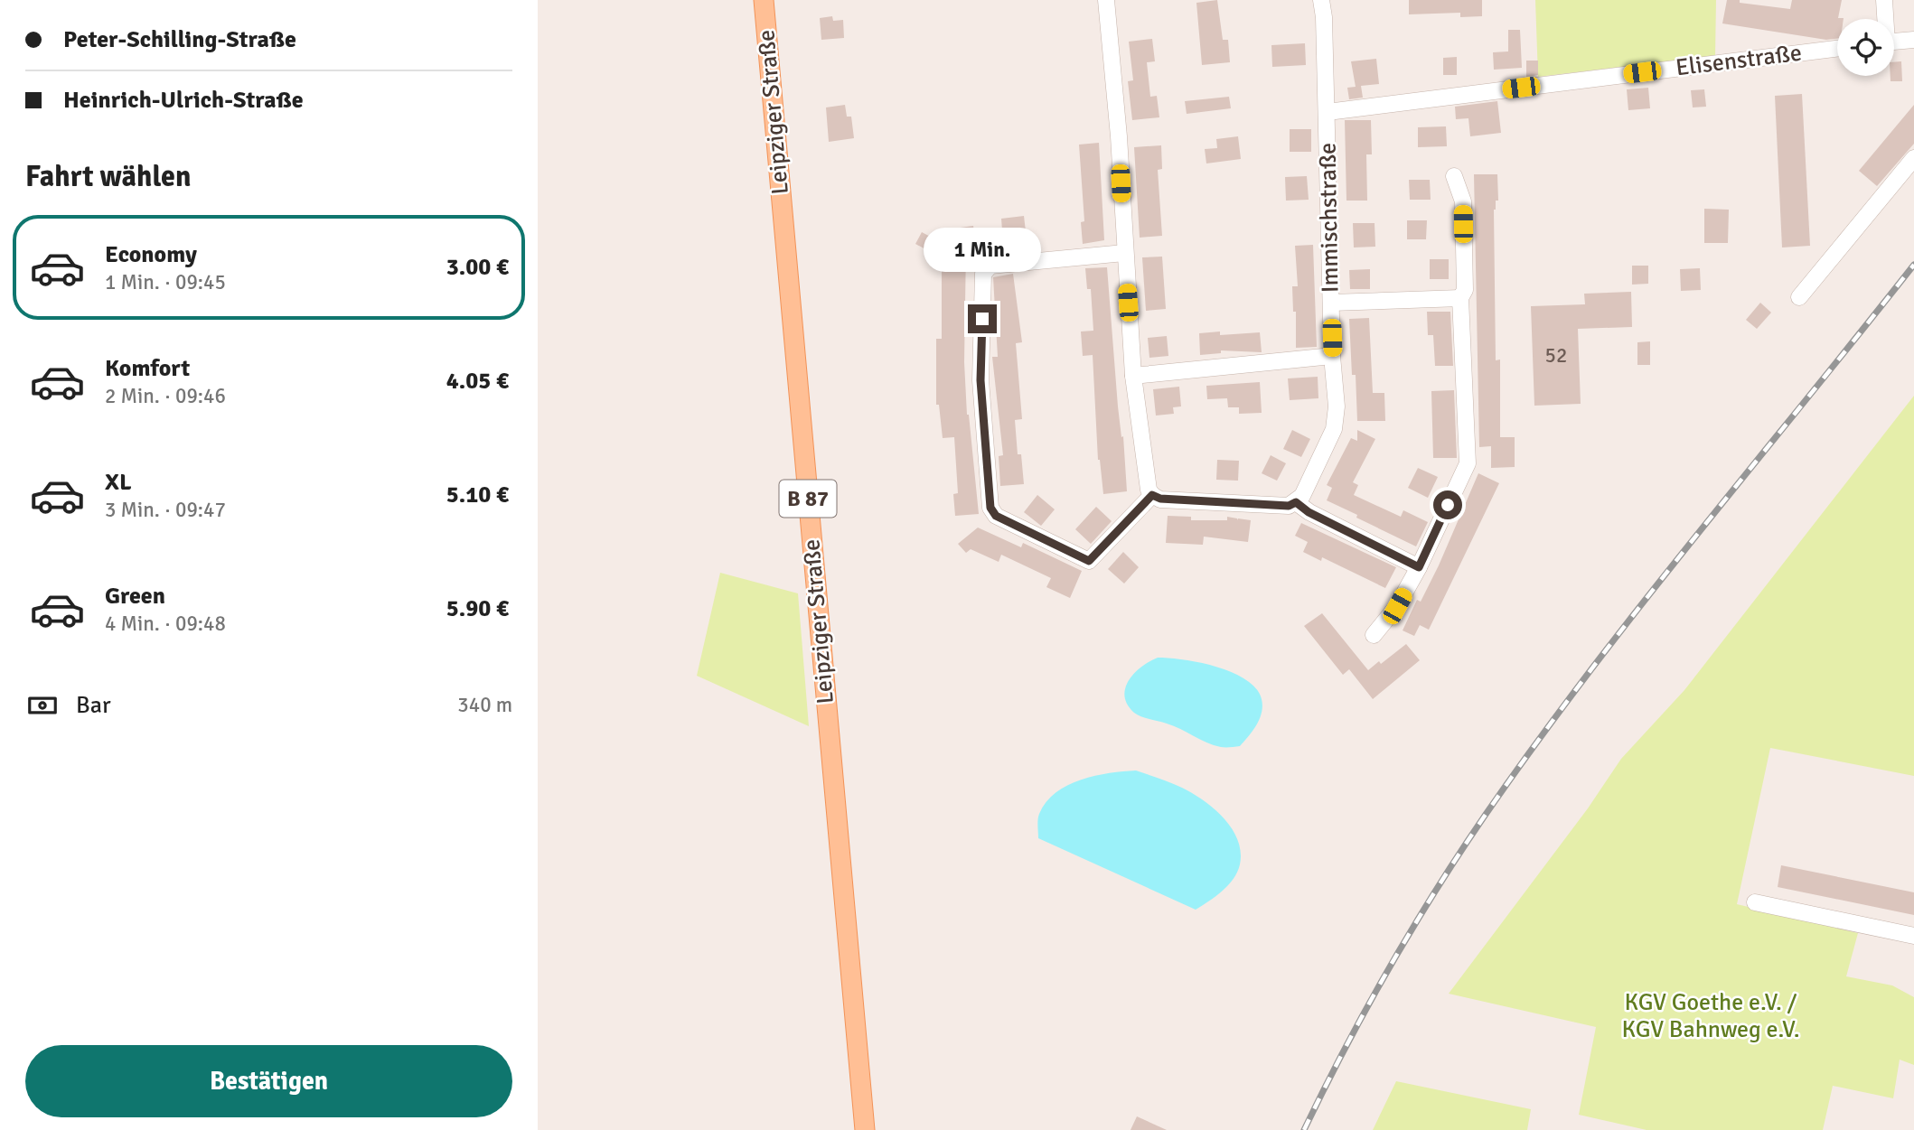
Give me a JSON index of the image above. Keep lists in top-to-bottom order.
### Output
{
  "streets": {
    "main road": ["Leipziger Straße", "B 87"],
    "street": ["Elisenstraße", "Immischstraße"]
  },
  "crossings": [
    ["Elisenstraße", "Immischstraße"]
  ],
  "parks": ["KGV Goethe e.V. / KGV Bahnweg e.V."],
  "house_numbers": ["52"],
  "page": {
    "banner": ["Peter-Schilling-Straße", "Heinrich-Ulrich-Straße"],
    "heading": "Fahrt wählen",
    "list": [
      {
        "name": "Economy",
        "note": "1 Min. · 09:45",
        "value": "3.00 €"
      },
      {
        "name": "Komfort",
        "note": "2 Min. · 09:46",
        "value": "4.05 €"
      },
      {
        "name": "XL",
        "note": "3 Min. · 09:47",
        "value": "5.10 €"
      },
      {
        "name": "Green",
        "note": "4 Min. · 09:48",
        "value": "5.90 €"
      }
    ],
    "bubble": "1 Min.",
    "pay": ["Bar", "340 m"],
    "buttons": "Bestätigen"
  }
}
